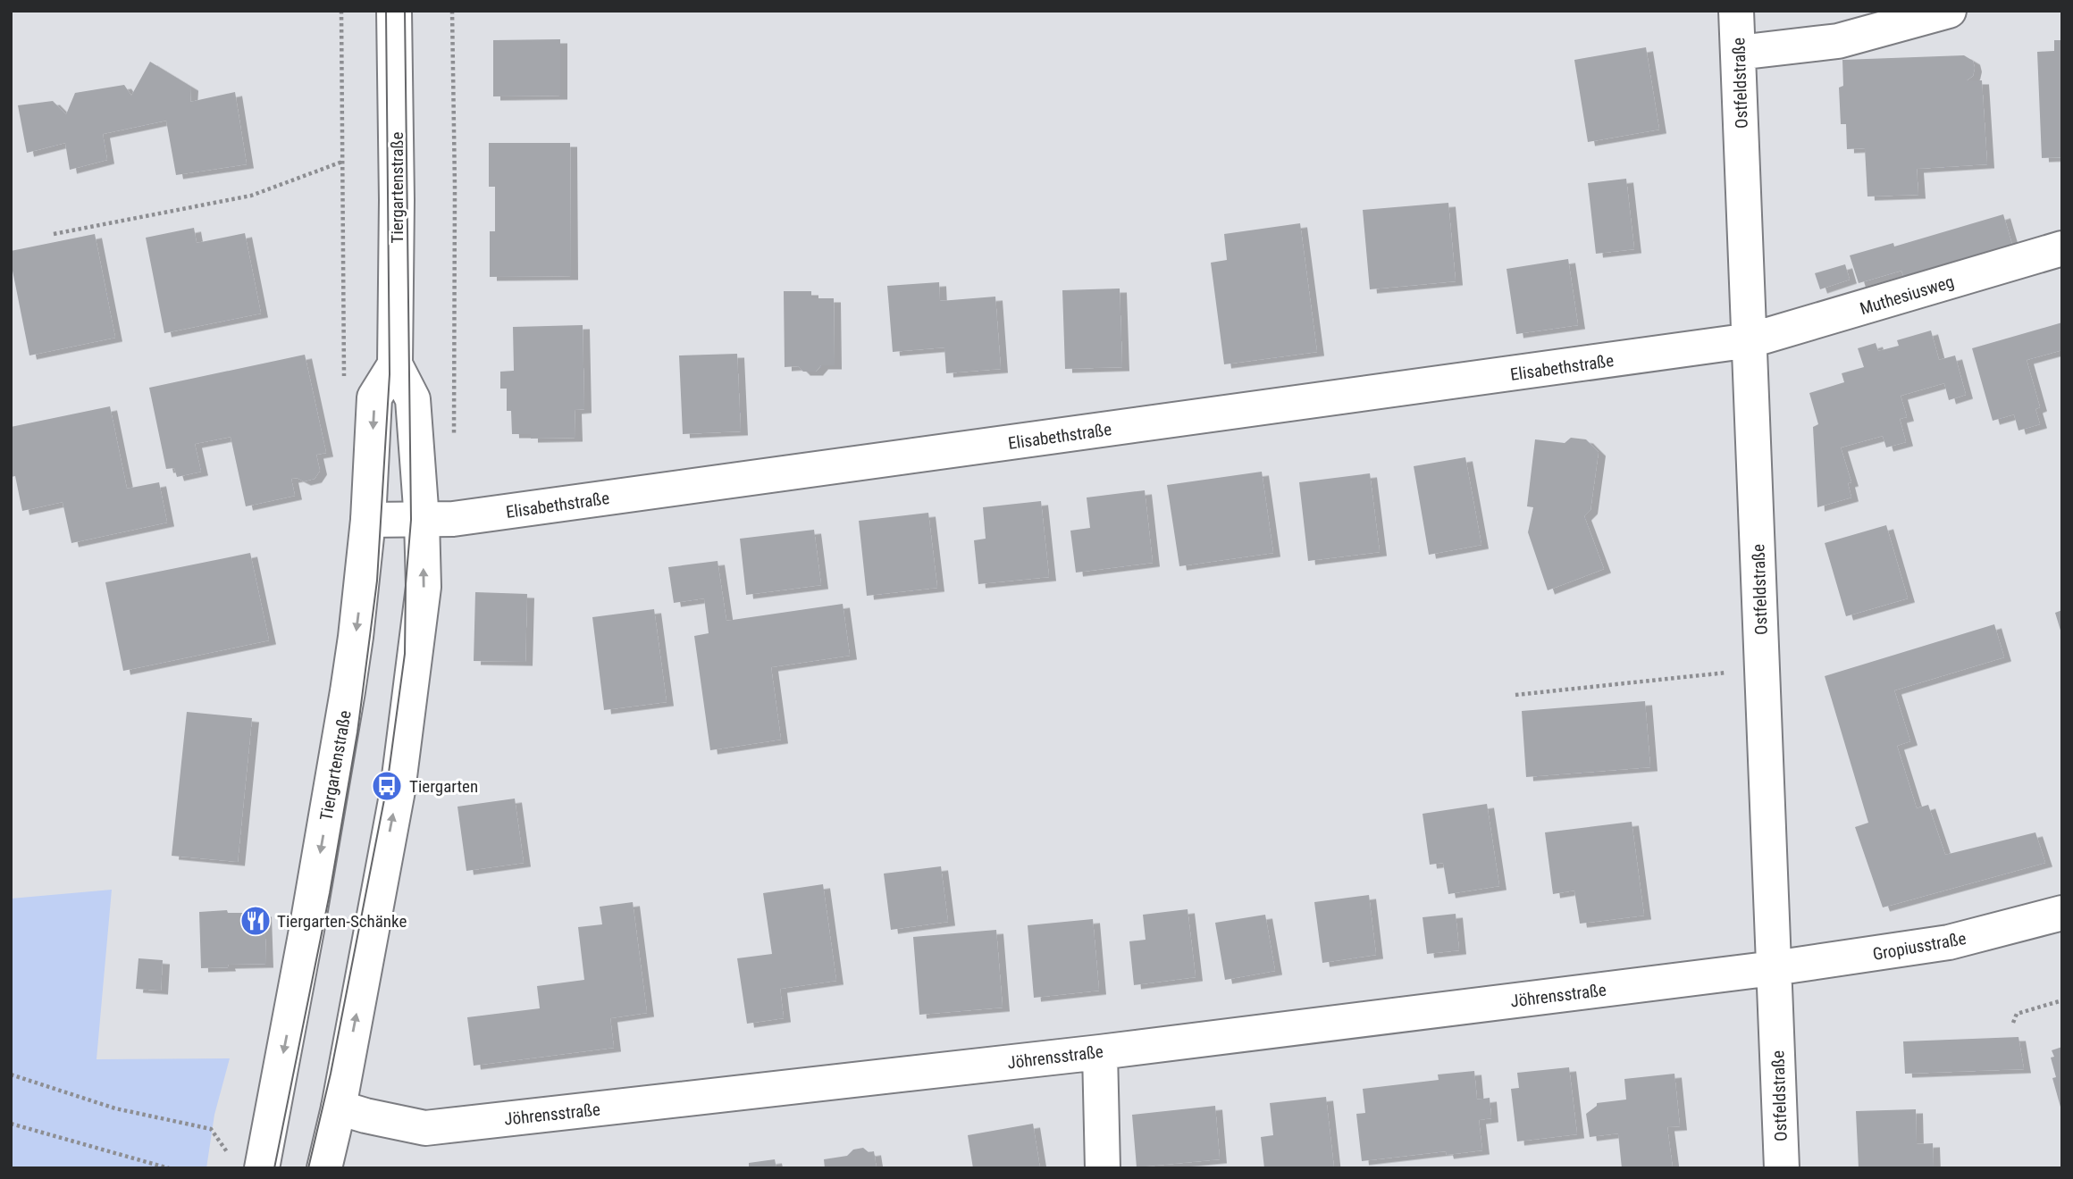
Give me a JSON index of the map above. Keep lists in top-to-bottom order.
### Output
{
  "streets": {
    "street": [
      "Ostfeldstraße",
      "Tiergartenstraße",
      "Muthesiusweg",
      "Elisabethstraße",
      "Gropiusstraße",
      "Jöhrensstraße"
    ]
  },
  "crossings": [
    ["Ostfeldstraße", "Muthesiusweg"],
    ["Ostfeldstraße", "Elisabethstraße"],
    ["Ostfeldstraße", "Gropiusstraße"],
    ["Ostfeldstraße", "Jöhrensstraße"],
    ["Tiergartenstraße", "Elisabethstraße"],
    ["Tiergartenstraße", "Jöhrensstraße"],
    ["Muthesiusweg", "Elisabethstraße"],
    ["Gropiusstraße", "Jöhrensstraße"]
  ],
  "places": {
    "bus stop": ["Tiergarten"],
    "restaurant": ["Tiergarten-Schänke"]
  }
}
